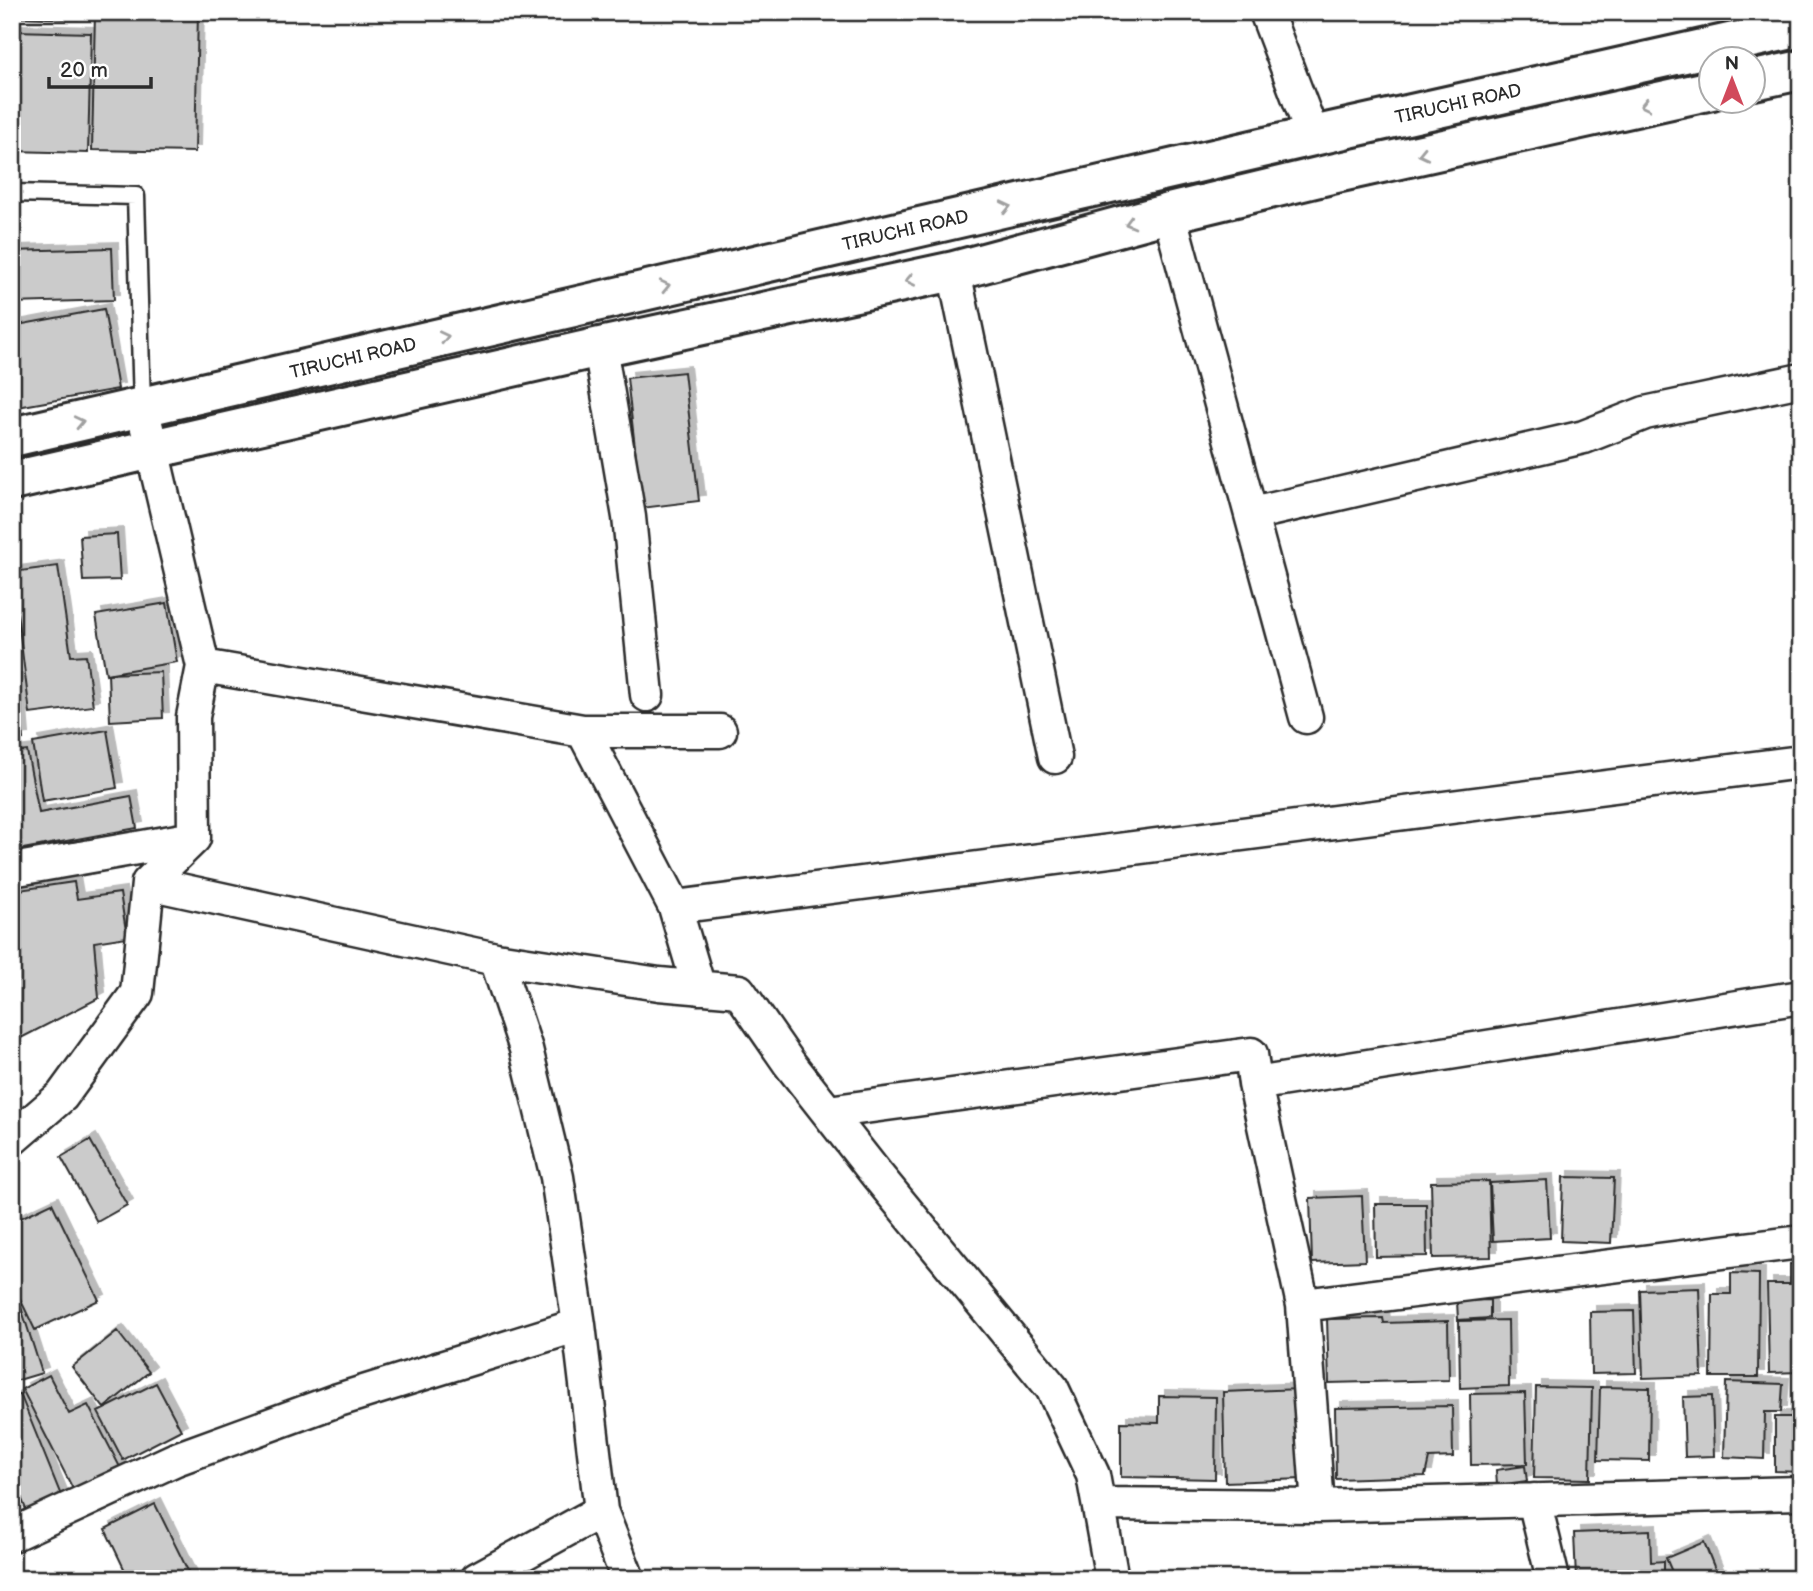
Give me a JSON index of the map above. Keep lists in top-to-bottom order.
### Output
{
  "streets": {
    "highway": ["TIRUCHI ROAD"]
  },
  "scale_bar": "20 m",
  "north": "top"
}
